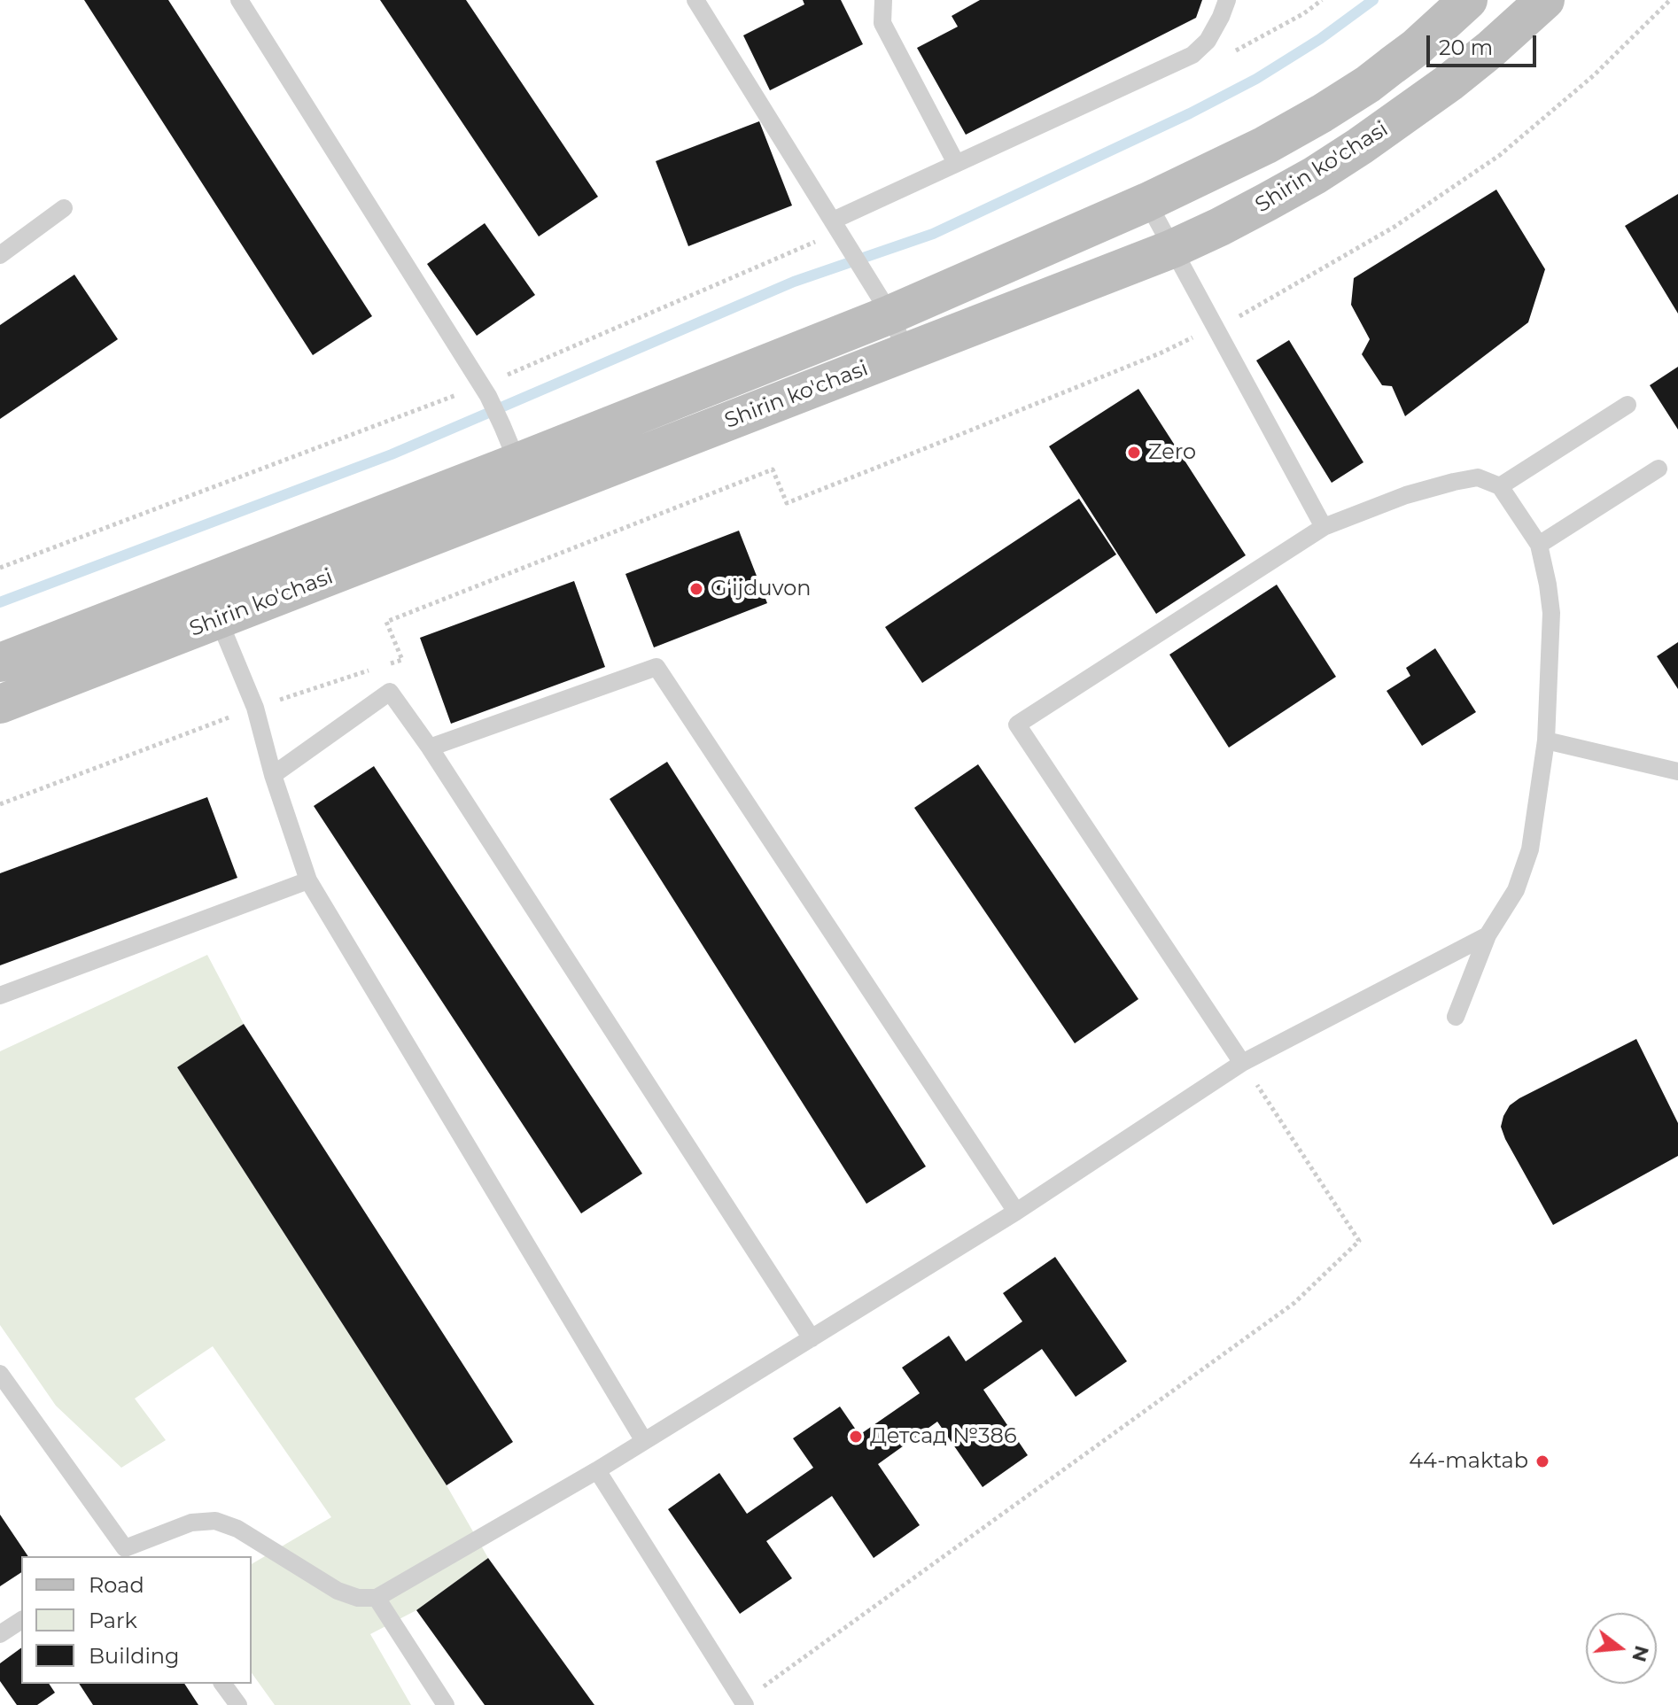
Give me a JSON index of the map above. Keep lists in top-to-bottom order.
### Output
{
  "streets": {
    "main road": ["Shirin ko'chasi"]
  },
  "places": [
    "Zero",
    "Gʻijduvon",
    "Детсад №386",
    "44-maktab"
  ],
  "legend": ["Road", "Park", "Building"],
  "scale_bar": "20 m",
  "north": "right"
}
